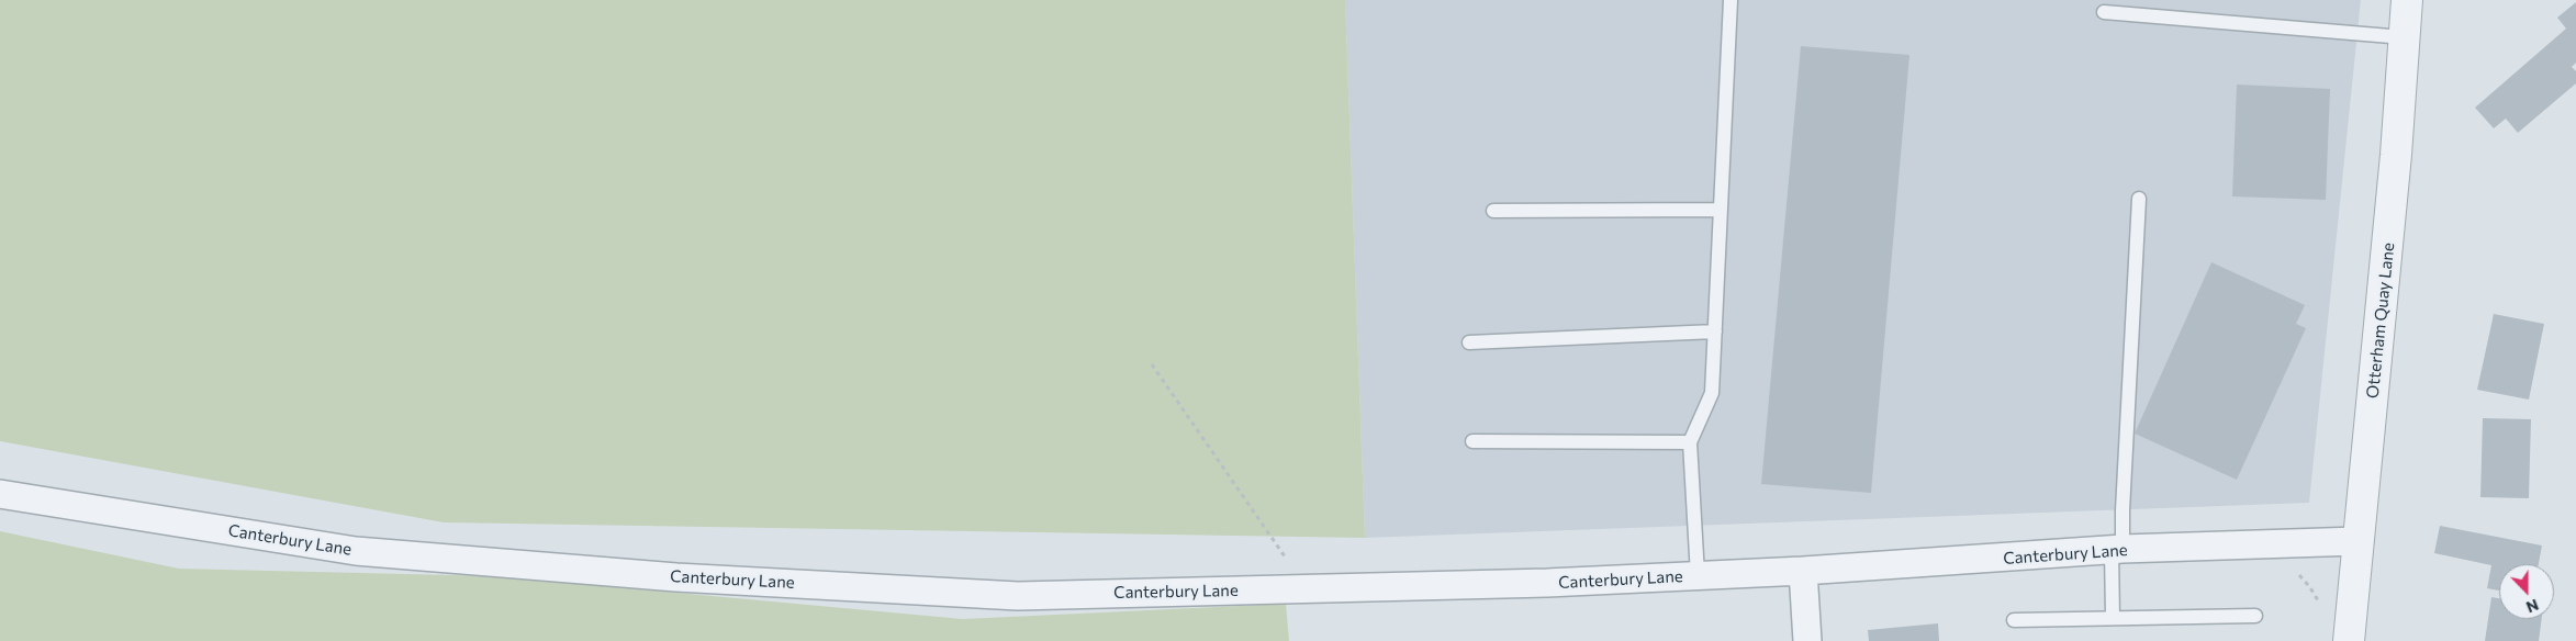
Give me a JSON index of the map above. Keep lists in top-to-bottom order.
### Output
{
  "streets": {
    "street": ["Otterham Quay Lane", "Canterbury Lane"]
  },
  "crossings": [
    ["Otterham Quay Lane", "Canterbury Lane"]
  ],
  "north": "bottom"
}
